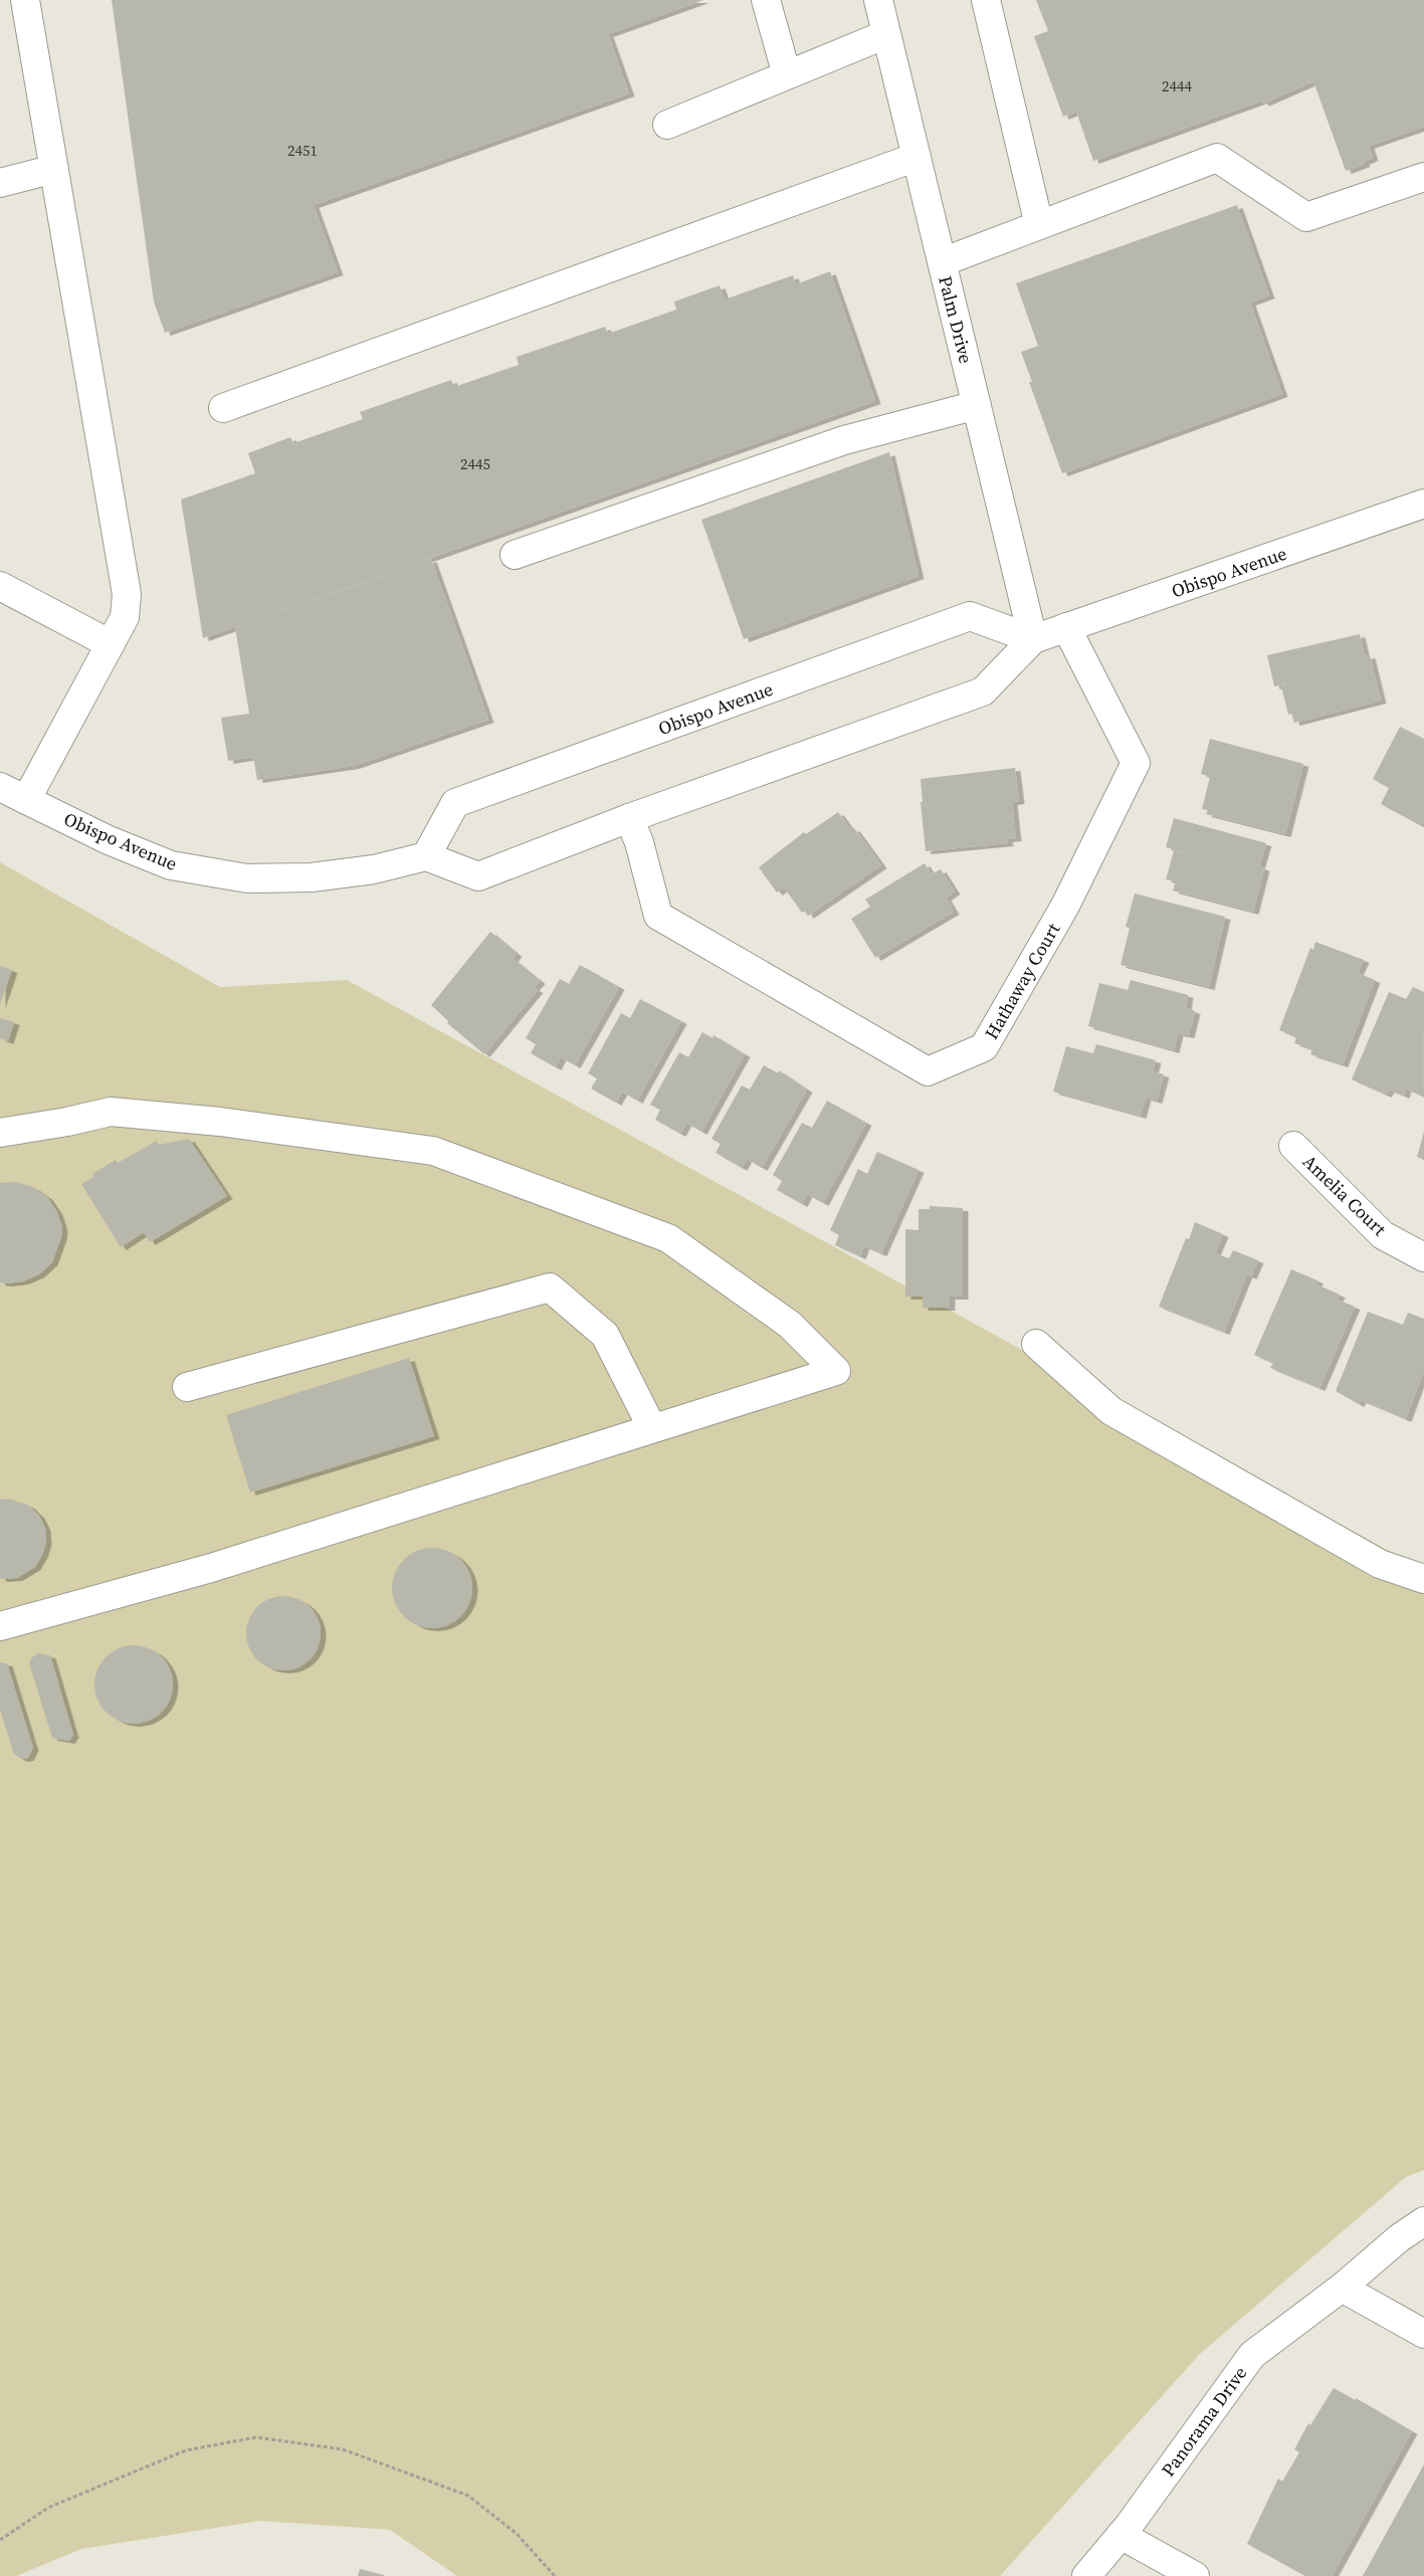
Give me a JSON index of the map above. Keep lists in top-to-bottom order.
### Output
{
  "streets": {
    "street": [
      "Palm Drive",
      "Obispo Avenue",
      "Hathaway Court",
      "Amelia Court",
      "Panorama Drive"
    ]
  },
  "crossings": [
    ["Palm Drive", "Obispo Avenue"],
    ["Obispo Avenue", "Hathaway Court"]
  ],
  "house_numbers": ["2444", "2451", "2445"]
}
